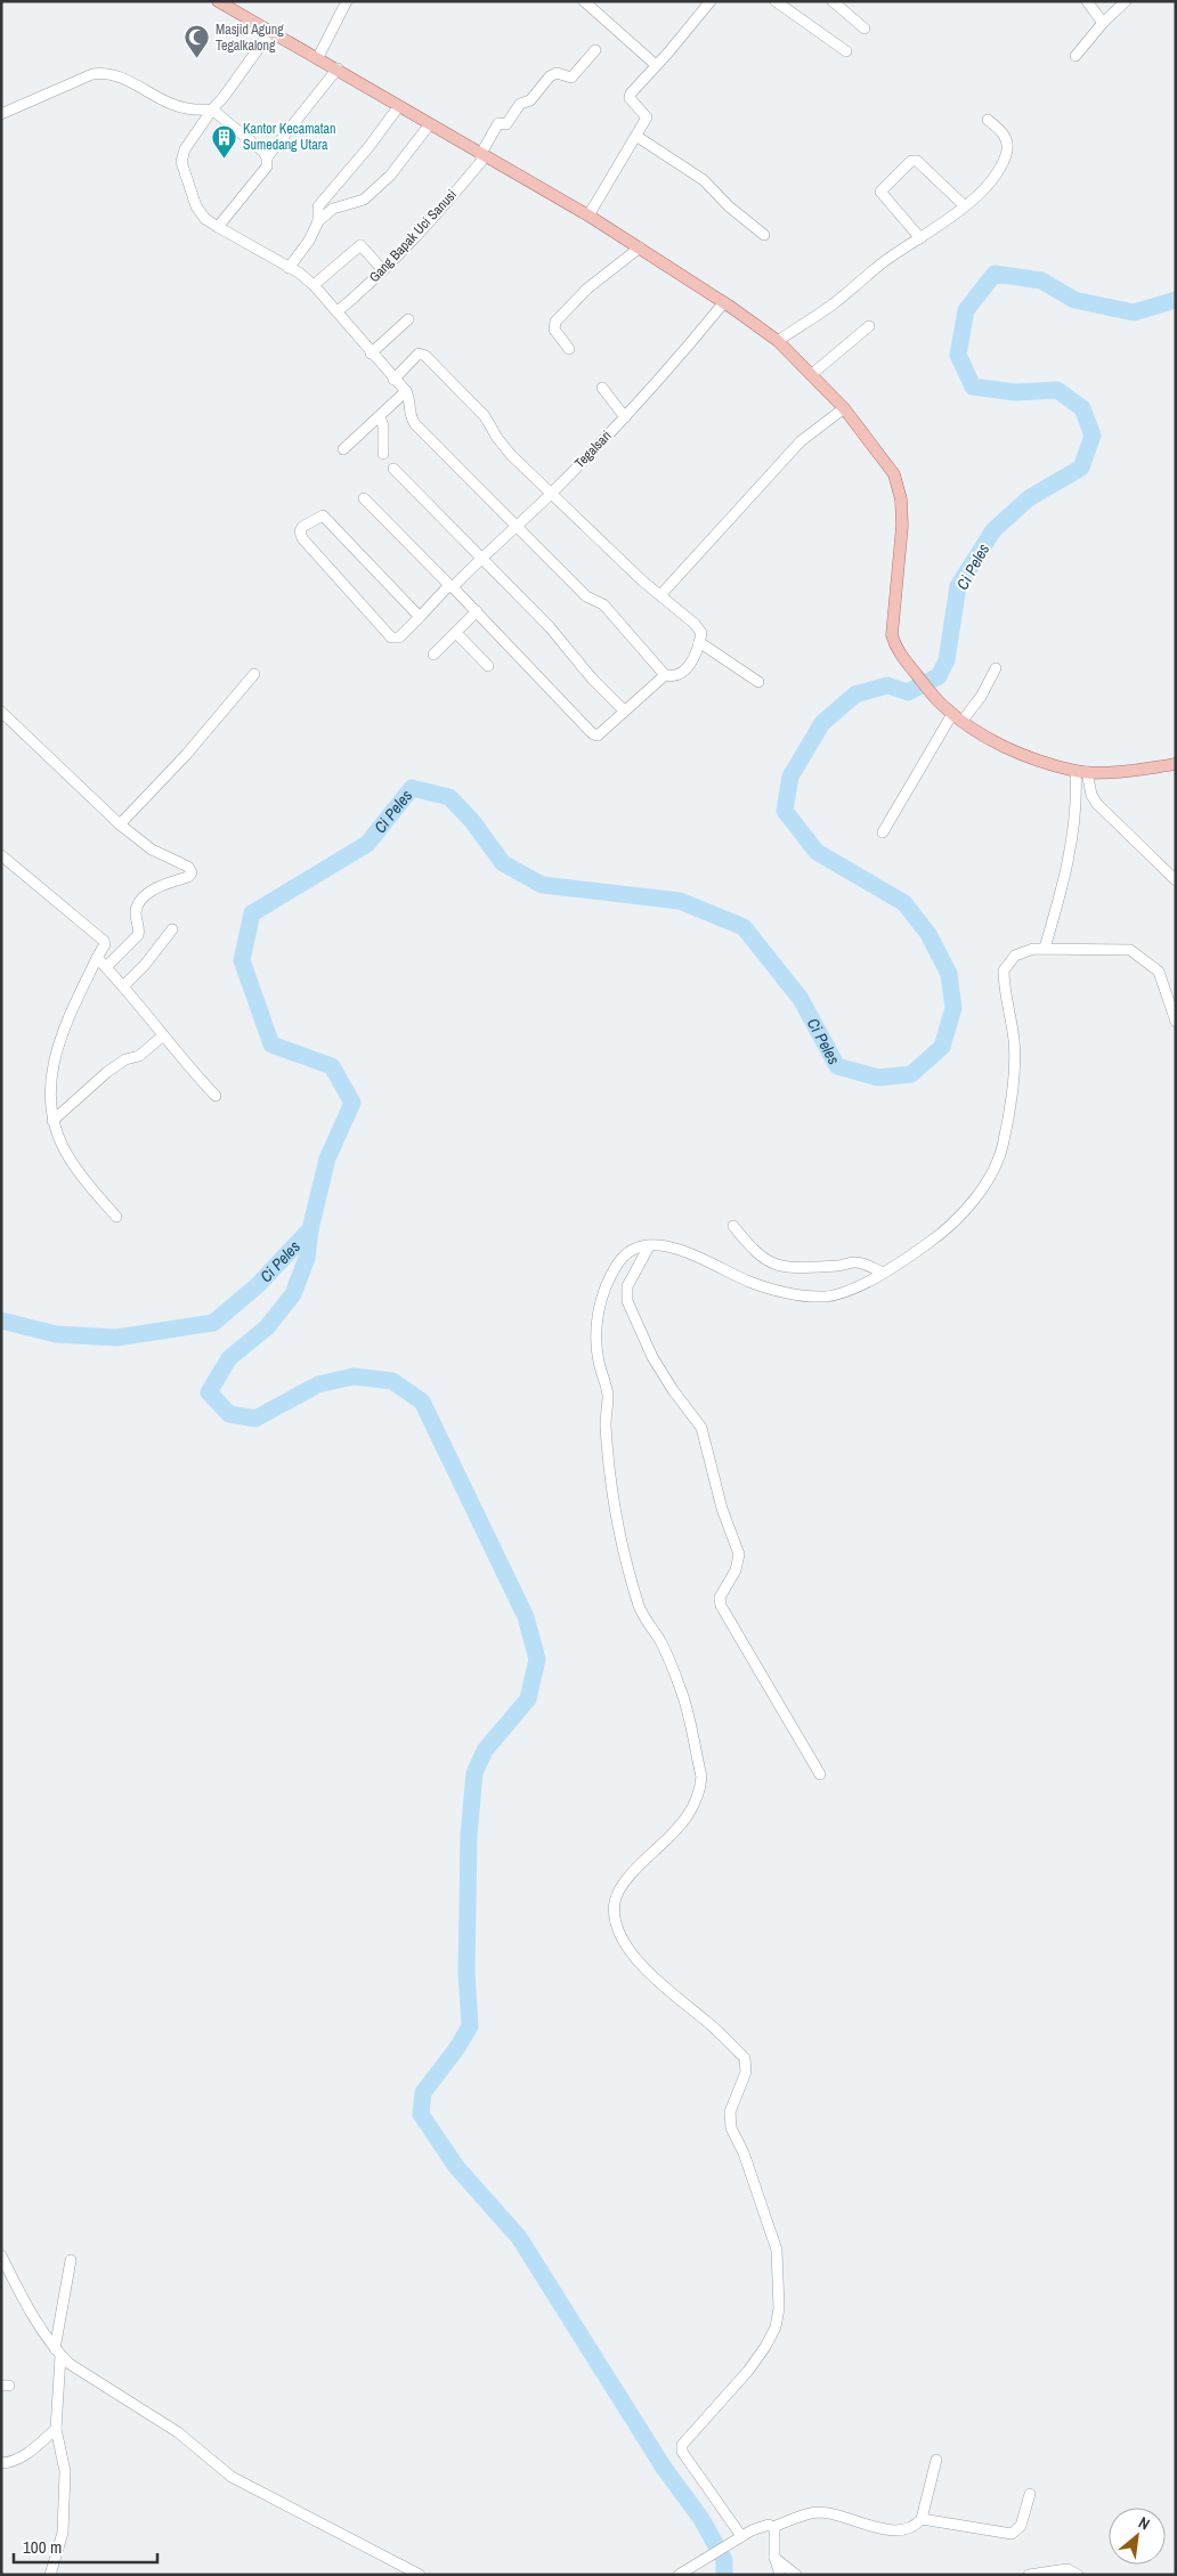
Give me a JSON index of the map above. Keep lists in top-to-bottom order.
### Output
{
  "streets": {
    "street": ["Gang Bapak Uci Sanusi", "Tegalsari"]
  },
  "water": ["Ci Peles"],
  "places": {
    "mosque": ["Masjid Agung Tegalkalong"],
    "building": ["Kantor Kecamatan Sumedang Utara"]
  },
  "scale_bar": "100 m",
  "north": "top right"
}
